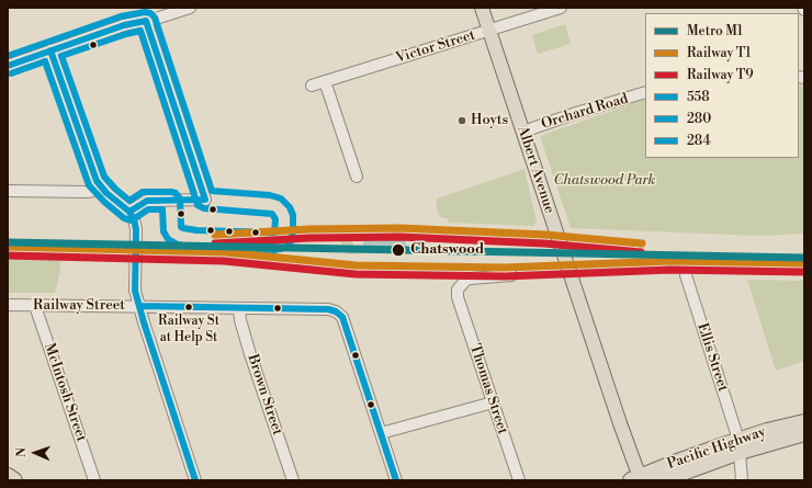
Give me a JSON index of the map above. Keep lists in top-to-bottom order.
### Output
{
  "streets": {
    "highway": ["Pacific Highway"],
    "main road": ["Albert Avenue"],
    "street": [
      "Victor Street",
      "Orchard Road",
      "Railway Street",
      "Ellis Street",
      "Thomas Street",
      "McIntosh Street",
      "Brown Street"
    ]
  },
  "crossings": [
    ["Victor Street", "Albert Avenue"],
    ["Orchard Road", "Albert Avenue"],
    ["Albert Avenue", "Pacific Highway"],
    ["Railway Street", "McIntosh Street"],
    ["Railway Street", "Brown Street"],
    ["Ellis Street", "Pacific Highway"]
  ],
  "parks": ["Chatswood Park"],
  "places": ["Hoyts", "Chatswood", "Railway St at Help St"],
  "lines": [
    "transit line 284",
    "transit line 558",
    "transit line 280",
    "rail line T1",
    "rail line T9",
    "metro line M1"
  ],
  "legend": [
    "Metro M1",
    "Railway T1",
    "Railway T9",
    "558",
    "280",
    "284"
  ],
  "north": "left"
}
